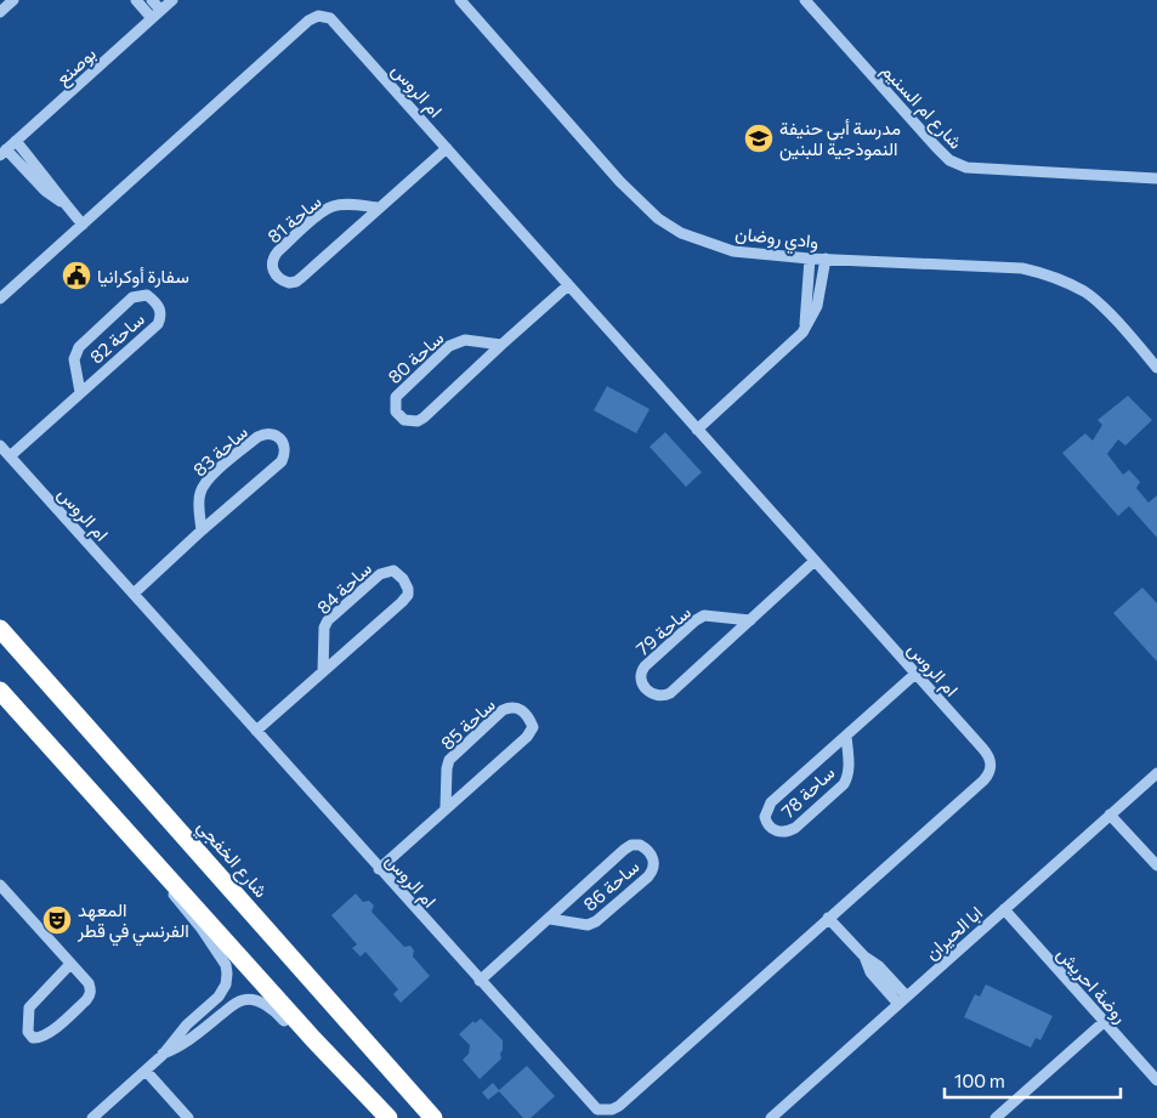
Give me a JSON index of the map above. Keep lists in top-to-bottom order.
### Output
{
  "streets": {
    "highway": ["شارع الخفجي"],
    "street": [
      "بوصنع",
      "ام الروس",
      "شارع ام السنيم",
      "ساحة 81",
      "وادي روضان",
      "ساحة 82",
      "ساحة 80",
      "ساحة 83",
      "ساحة 84",
      "ساحة 79",
      "ساحة 85",
      "ساحة 78",
      "ساحة 86",
      "ابا الحيران",
      "روضة احريش"
    ]
  },
  "crossings": [
    ["ام الروس", "ساحة 81"],
    ["ام الروس", "ساحة 82"],
    ["ام الروس", "ساحة 80"],
    ["ام الروس", "ساحة 83"],
    ["ام الروس", "ساحة 84"],
    ["ام الروس", "ساحة 79"],
    ["ام الروس", "ساحة 85"],
    ["ام الروس", "ساحة 78"],
    ["ام الروس", "ساحة 86"],
    ["ابا الحيران", "روضة احريش"]
  ],
  "places": {
    "school or university": ["مدرسة أبي حنيفة النموذجية للبنين"],
    "public building": ["سفارة أوكرانيا"],
    "theatre": ["المعهد الفرنسي في قطر"]
  },
  "scale_bar": "100 m"
}
